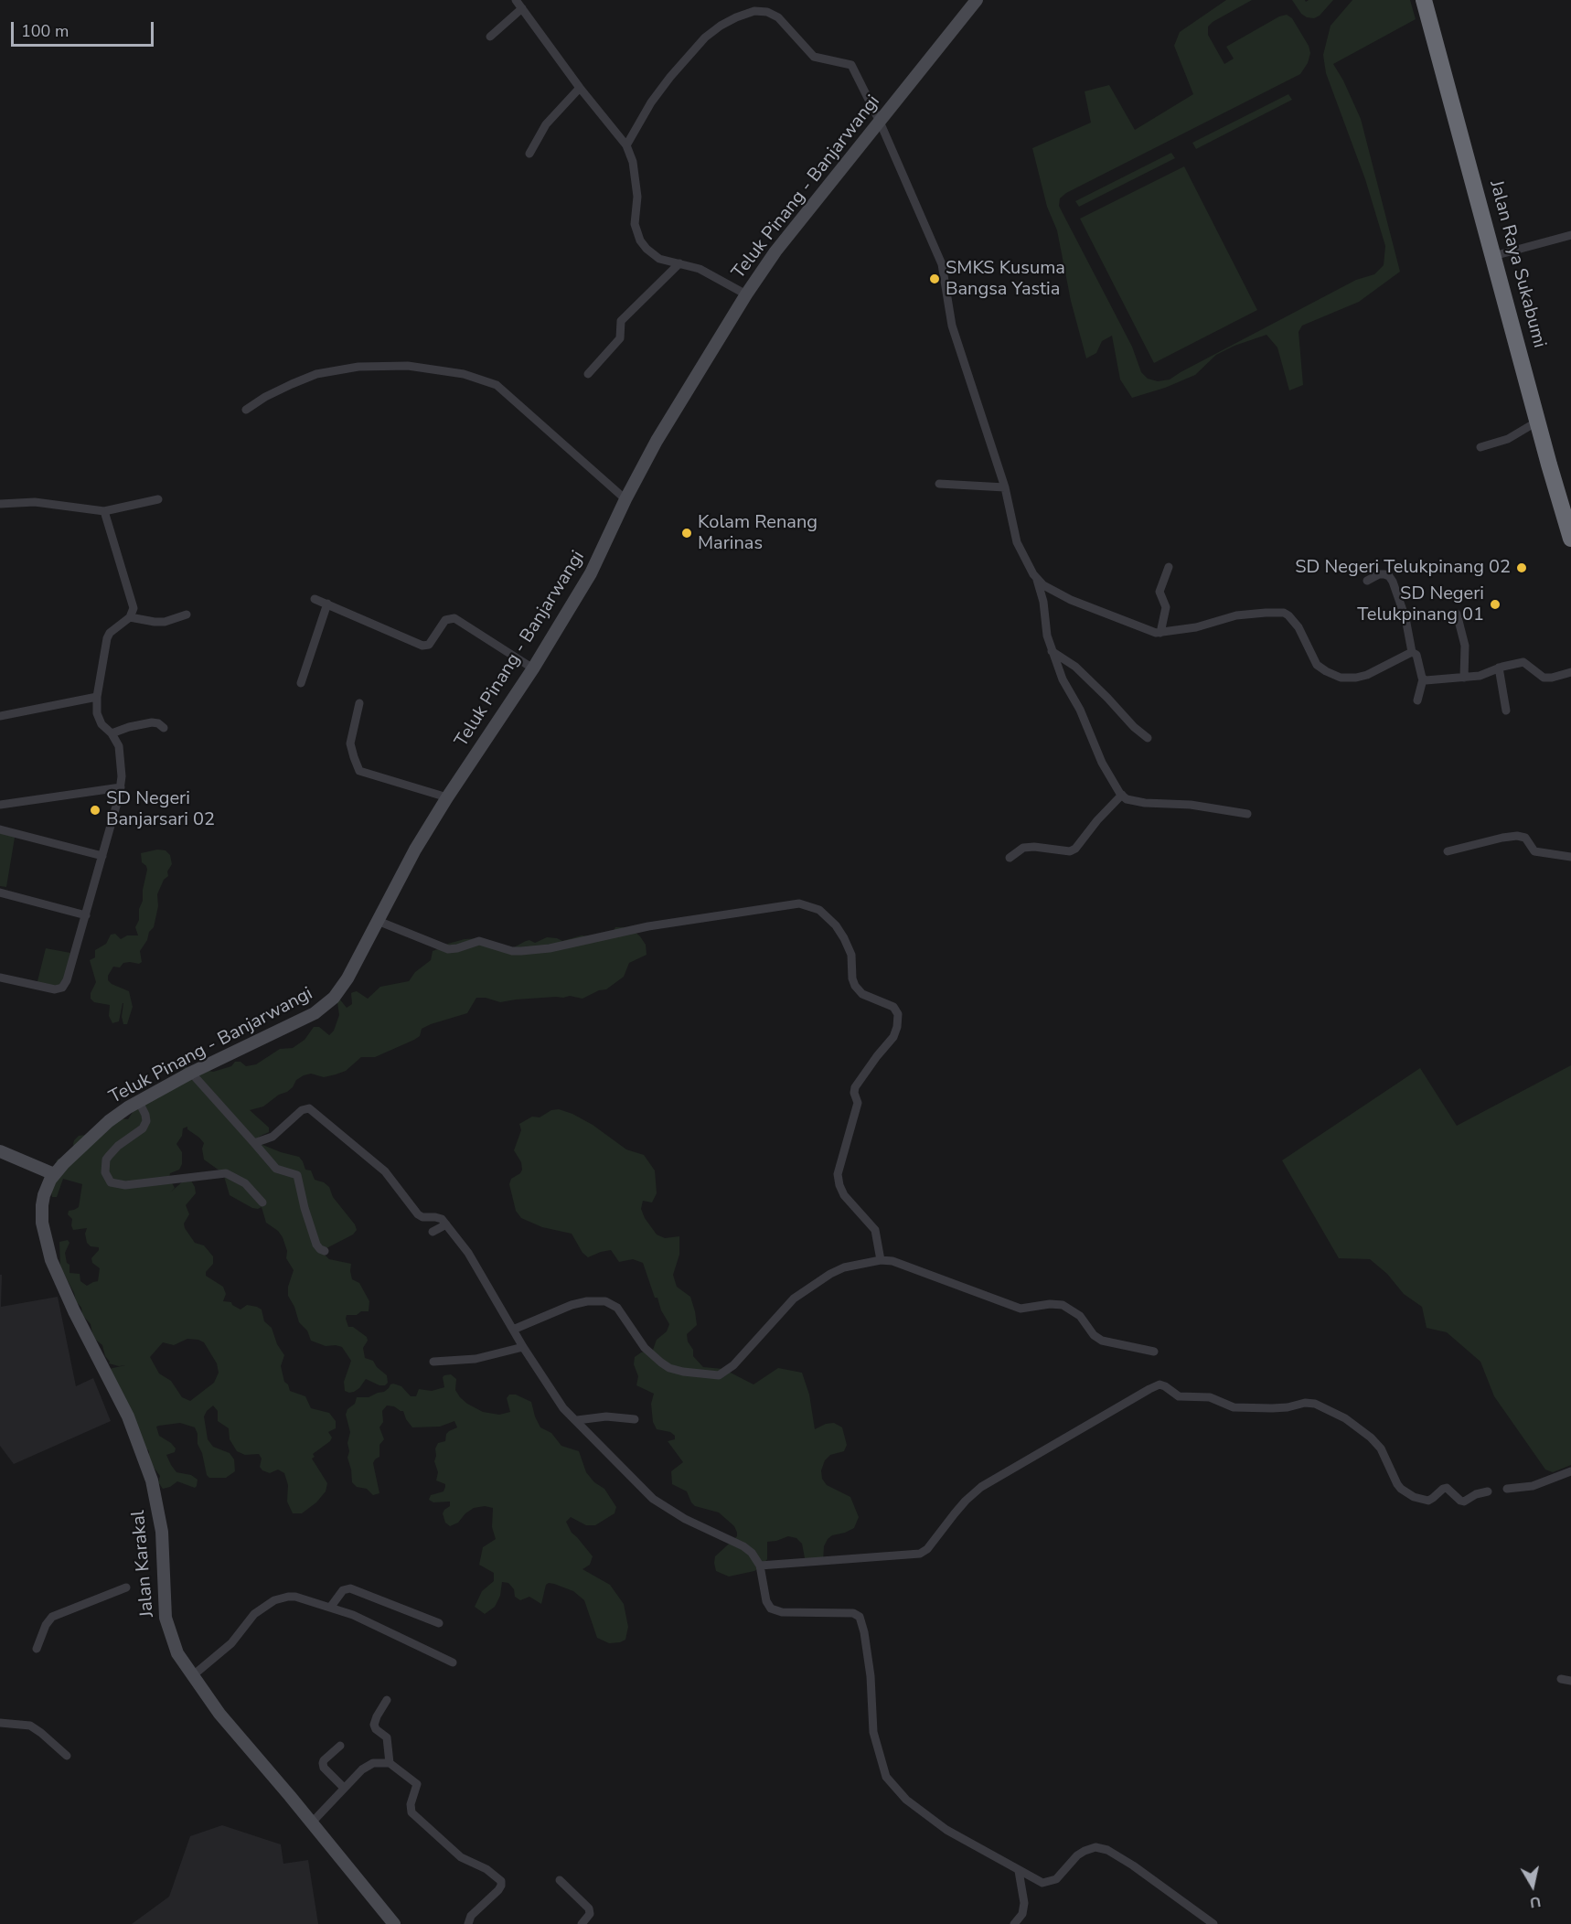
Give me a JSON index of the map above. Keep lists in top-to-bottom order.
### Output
{
  "streets": {
    "highway": ["Jalan Raya Sukabumi"],
    "main road": ["Teluk Pinang - Banjarwangi", "Jalan Karakal"]
  },
  "crossings": [
    ["Teluk Pinang - Banjarwangi", "Jalan Karakal"]
  ],
  "places": [
    "SMKS Kusuma Bangsa Yastia",
    "Kolam Renang Marinas",
    "SD Negeri Telukpinang 02",
    "SD Negeri Telukpinang 01",
    "SD Negeri Banjarsari 02"
  ],
  "scale_bar": "100 m",
  "north": "bottom"
}
